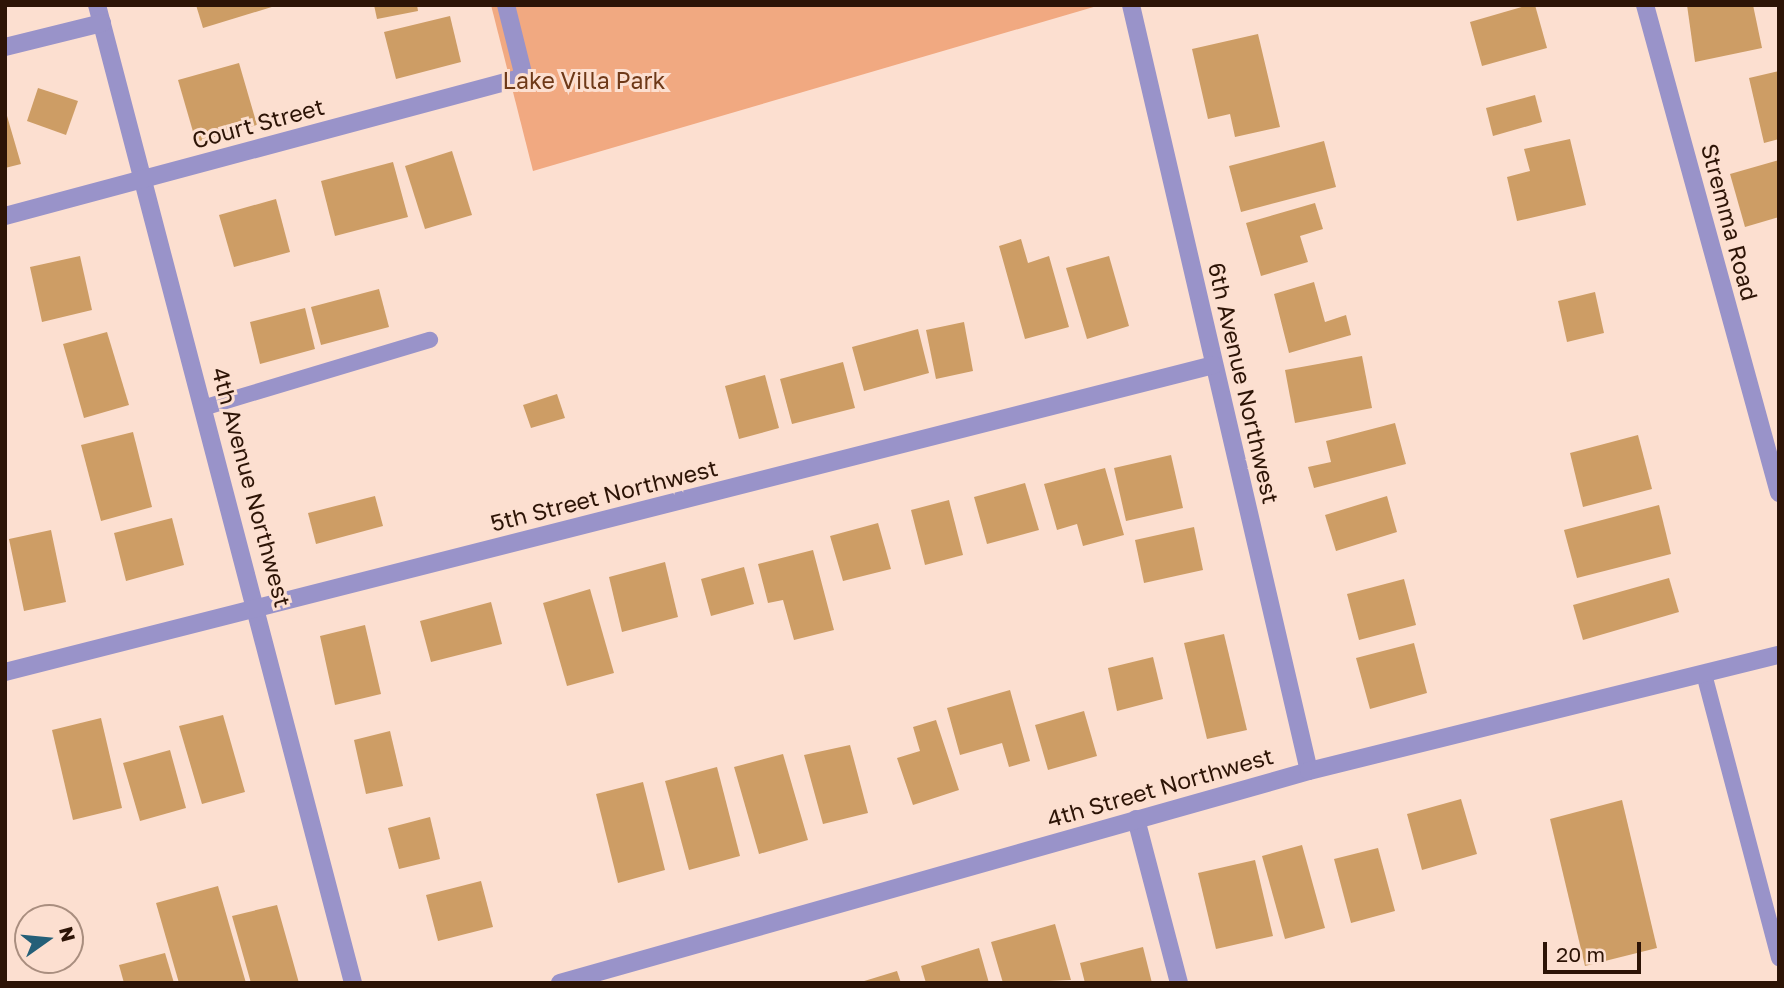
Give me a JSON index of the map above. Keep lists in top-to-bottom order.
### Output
{
  "streets": {
    "street": [
      "Court Street",
      "Stremma Road",
      "6th Avenue Northwest",
      "4th Avenue Northwest",
      "5th Street Northwest",
      "4th Street Northwest"
    ]
  },
  "crossings": [
    ["Court Street", "4th Avenue Northwest"],
    ["6th Avenue Northwest", "5th Street Northwest"],
    ["6th Avenue Northwest", "4th Street Northwest"],
    ["4th Avenue Northwest", "5th Street Northwest"]
  ],
  "parks": ["Lake Villa Park"],
  "scale_bar": "20 m",
  "north": "right"
}
